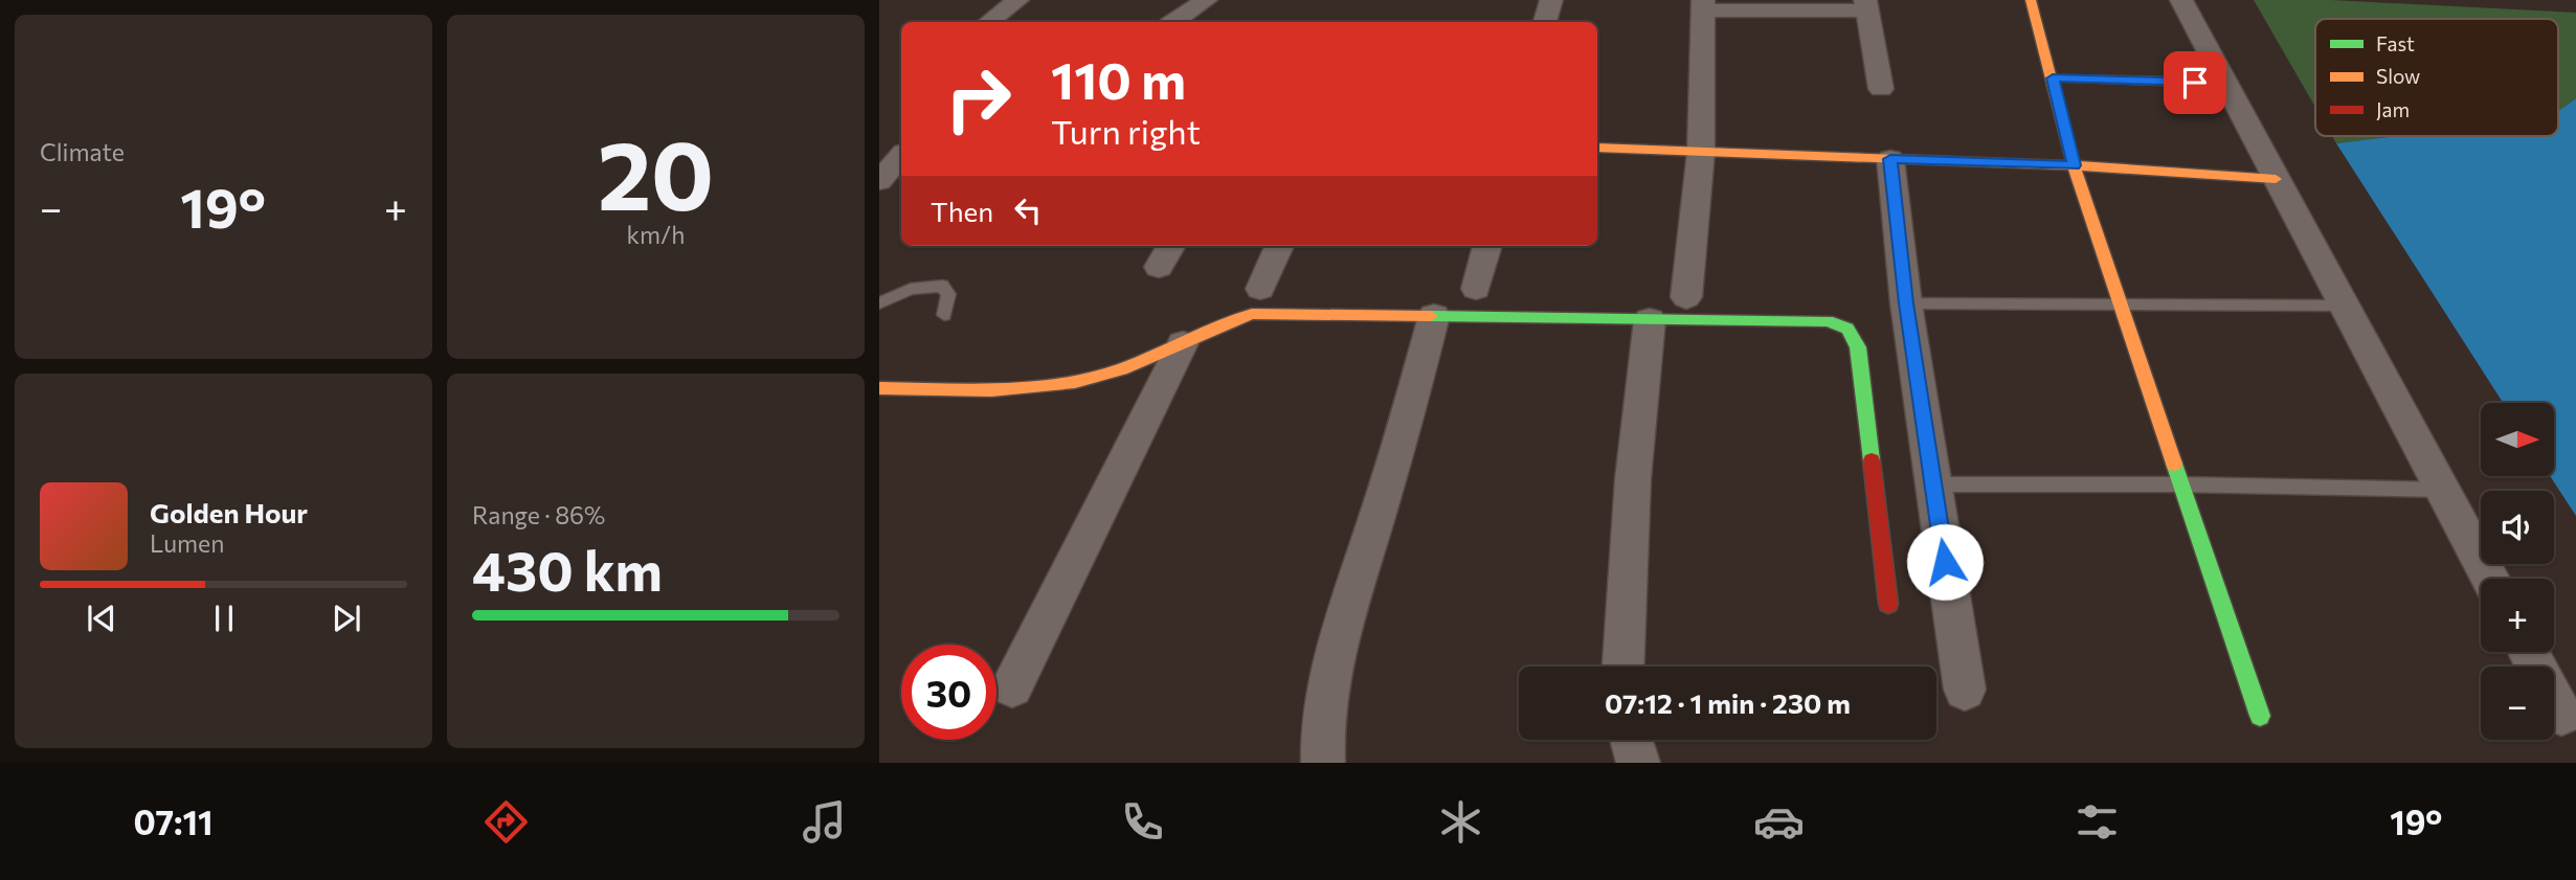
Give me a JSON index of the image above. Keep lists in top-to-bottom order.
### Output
{
  "legend": ["Fast", "Slow", "Jam"],
  "north": "right",
  "page": {
    "tile": [
      "Climate",
      ["20", "km/h"],
      ["Range · 86%", "430 km"]
    ],
    "turn": ["110 m", "Turn right"],
    "then": "Then",
    "heat": ["−", "19°", "+"],
    "map_buttons": ["+", "−"],
    "song": ["Golden Hour", "Lumen"],
    "limit": "30",
    "trip": "07:12 · 1 min · 230 m",
    "tabs": ["07:11", "19°"]
  }
}
